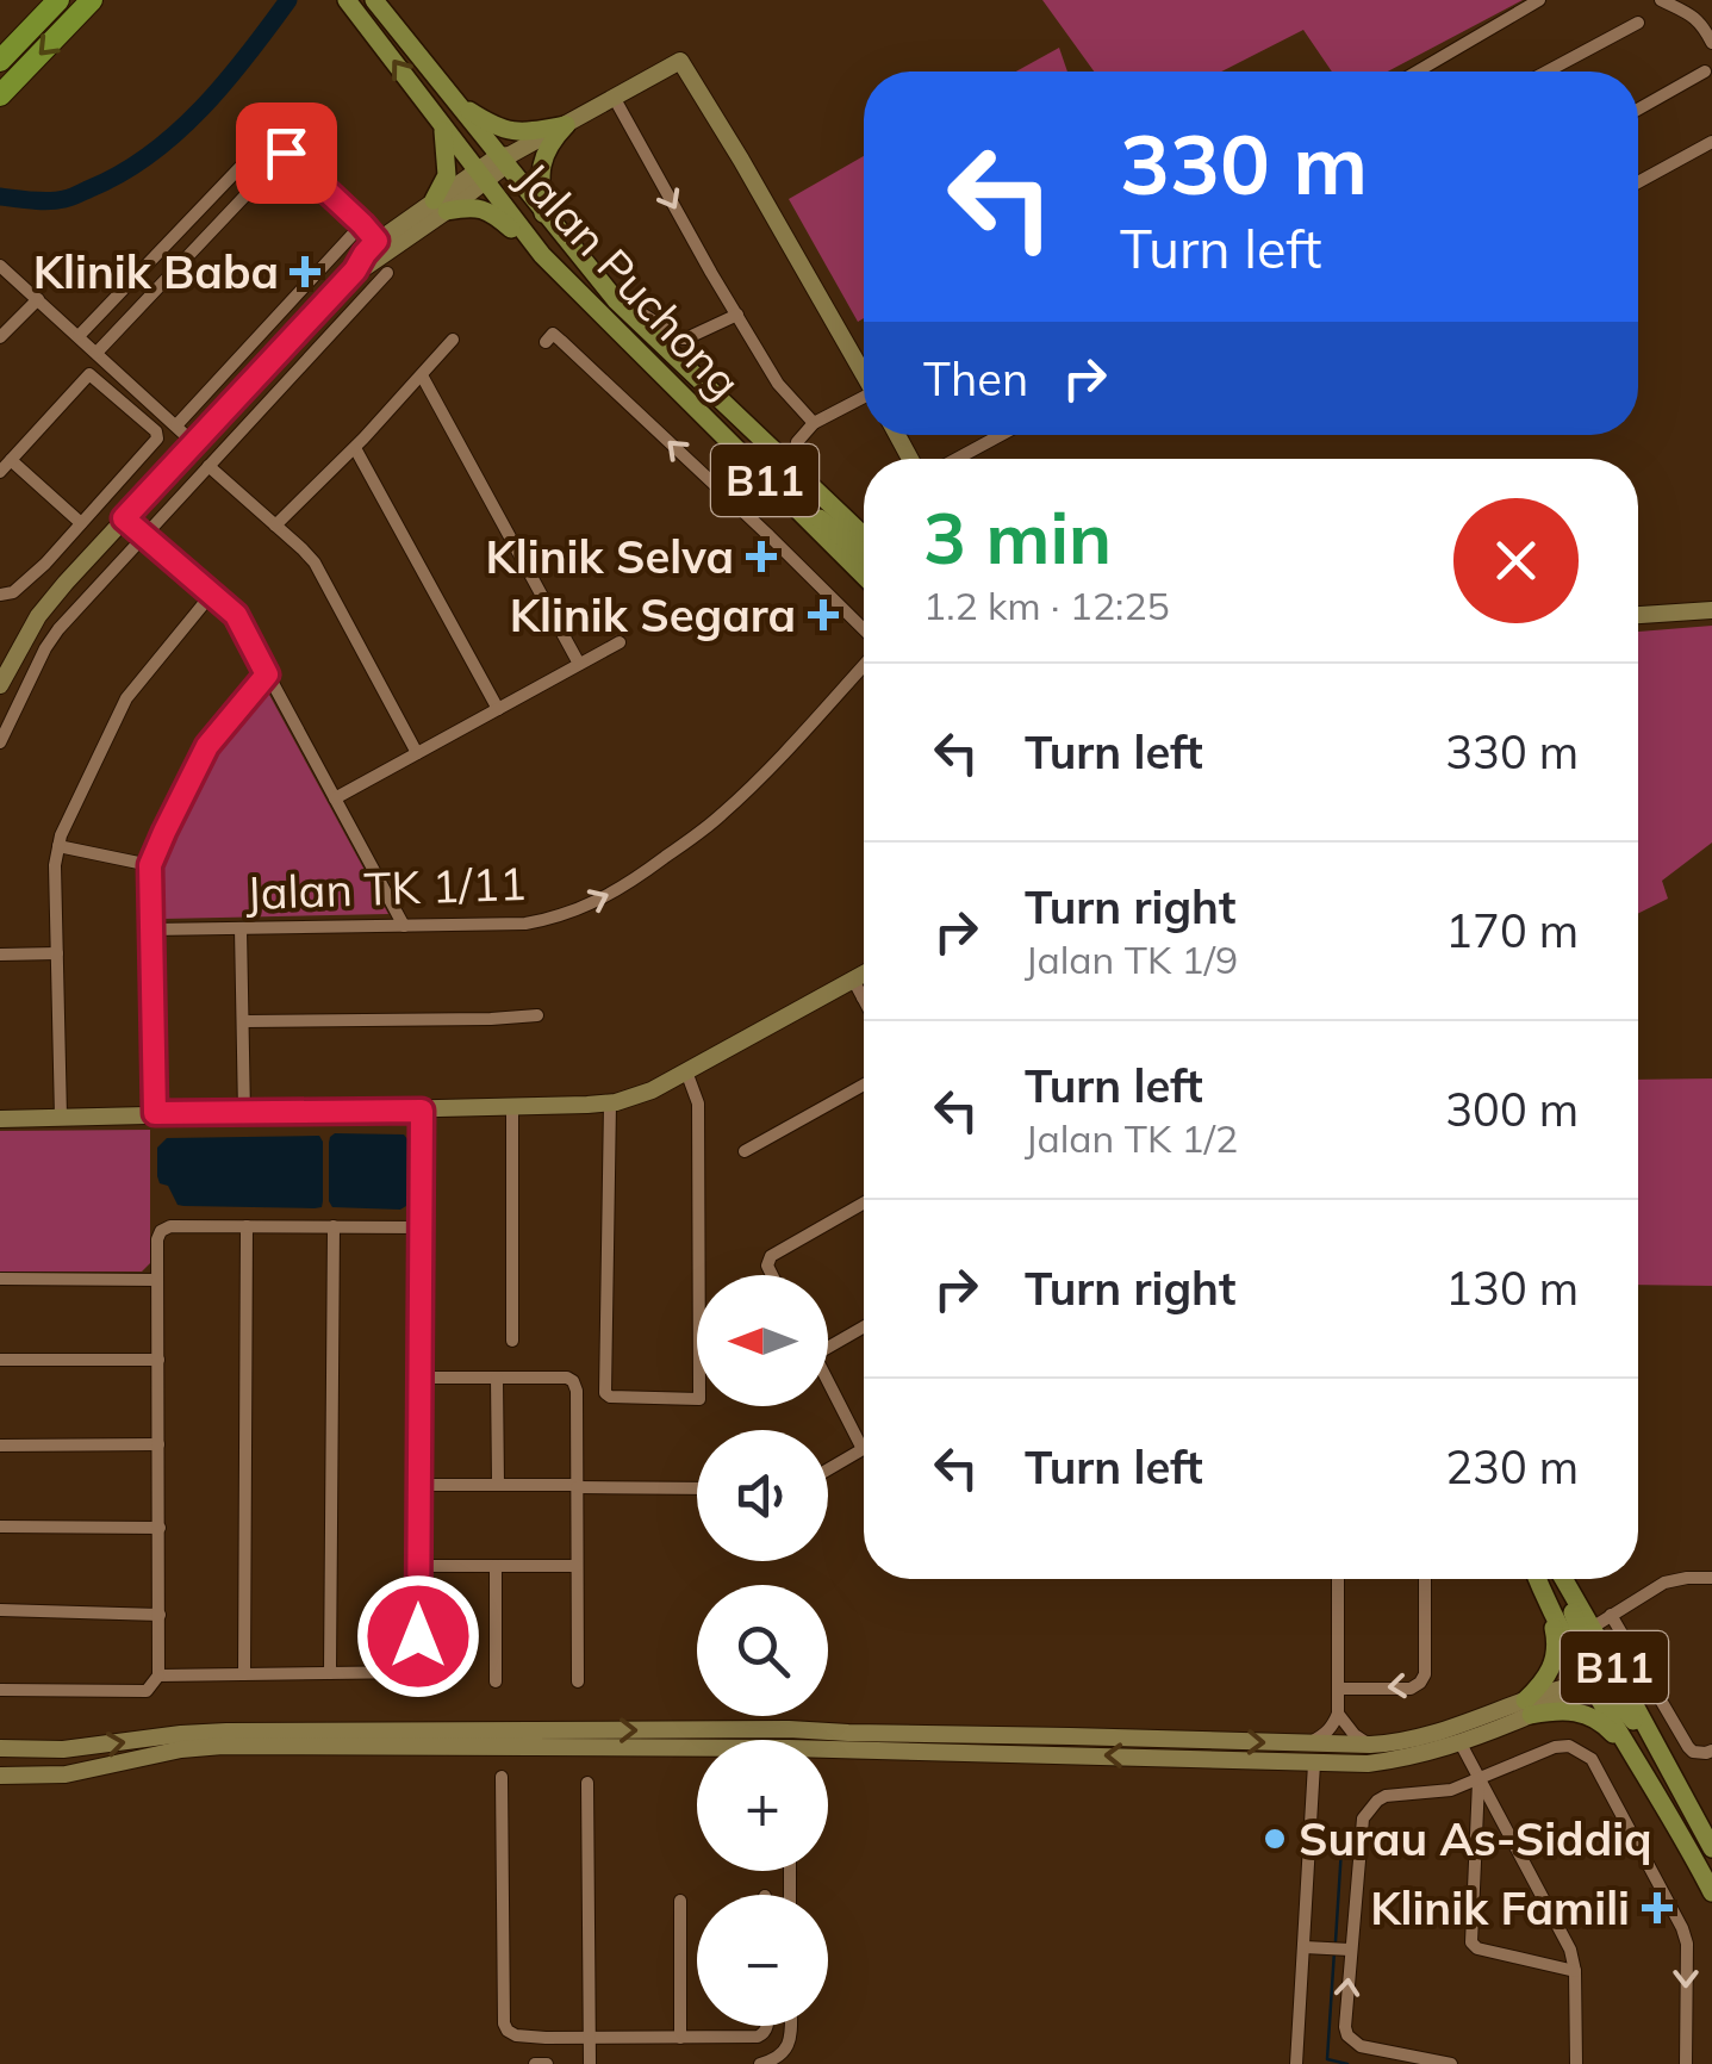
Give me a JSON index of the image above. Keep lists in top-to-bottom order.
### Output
{
  "streets": {
    "main road": ["Jalan Puchong", "B11"],
    "street": ["Jalan TK 1/11"]
  },
  "one_way": ["Jalan TK 1/11"],
  "places": {
    "health": [
      "Klinik Baba",
      "Klinik Selva",
      "Klinik Segara",
      "Klinik Famili"
    ],
    "other": ["Surau As-Siddiq"]
  },
  "north": "left",
  "page": {
    "turn": ["330 m", "Turn left"],
    "then": "Then",
    "heading": ["3 min", "1.2 km · 12:25"],
    "list": [
      {
        "name": "Turn left",
        "value": "330 m"
      },
      {
        "name": "Turn right",
        "note": "Jalan TK 1/9",
        "value": "170 m"
      },
      {
        "name": "Turn left",
        "note": "Jalan TK 1/2",
        "value": "300 m"
      },
      {
        "name": "Turn right",
        "value": "130 m"
      },
      {
        "name": "Turn left",
        "value": "230 m"
      }
    ],
    "map_buttons": ["+", "−"]
  }
}
